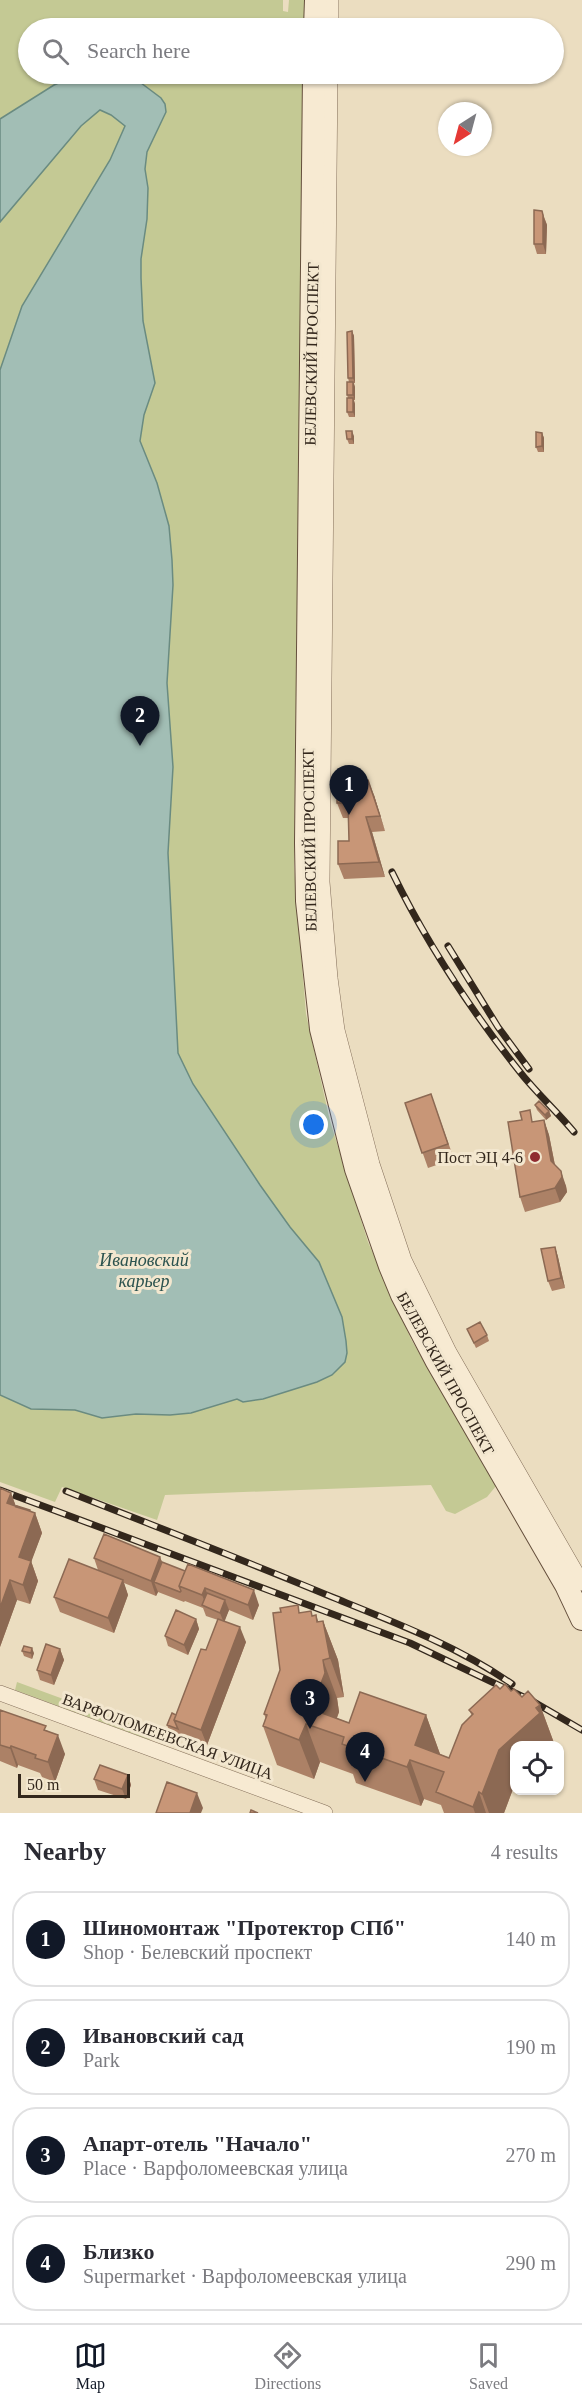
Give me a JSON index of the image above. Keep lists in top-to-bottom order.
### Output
{
  "streets": {
    "street": ["БЕЛЕВСКИЙ ПРОСПЕКТ", "ВАРФОЛОМЕЕВСКАЯ УЛИЦА"]
  },
  "water": ["Ивановский карьер"],
  "places": ["Пост ЭЦ 4-6"],
  "scale_bar": "50 m",
  "north": "bottom left",
  "page": {
    "search": "Search here",
    "pins": [
      "2",
      "1",
      "3",
      "4"
    ],
    "scale": "50 m",
    "heading": ["Nearby", "4 results"],
    "list": [
      {
        "mark": "1",
        "name": "Шиномонтаж \"Протектор СПб\"",
        "note": "Shop · Белевский проспект",
        "value": "140 m"
      },
      {
        "mark": "2",
        "name": "Ивановский сад",
        "note": "Park",
        "value": "190 m"
      },
      {
        "mark": "3",
        "name": "Апарт-отель \"Начало\"",
        "note": "Place · Варфоломеевская улица",
        "value": "270 m"
      },
      {
        "mark": "4",
        "name": "Близко",
        "note": "Supermarket · Варфоломеевская улица",
        "value": "290 m"
      }
    ],
    "nav": ["Map", "Directions", "Saved"]
  }
}
